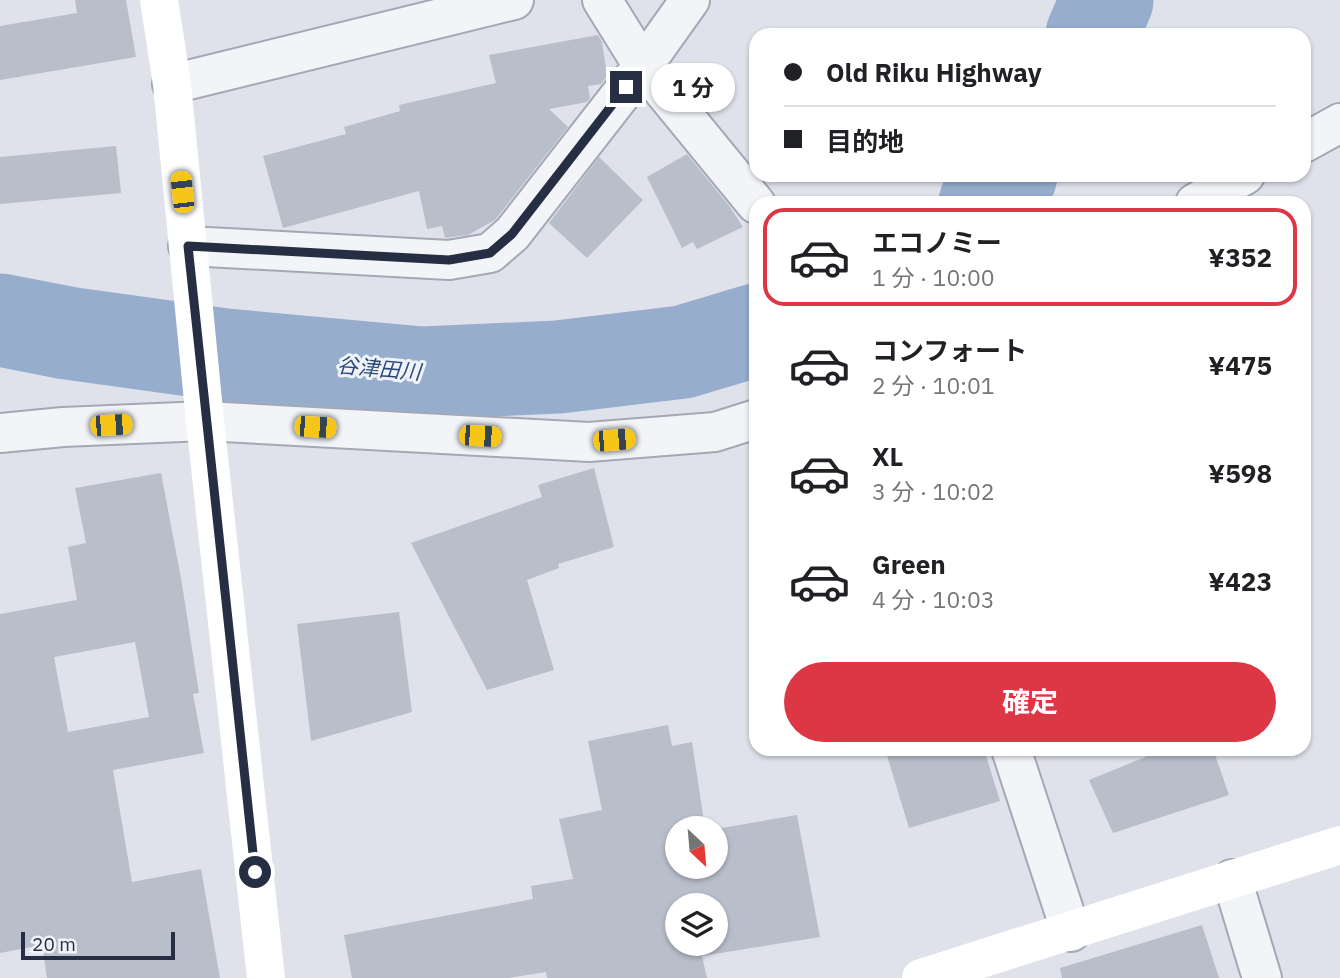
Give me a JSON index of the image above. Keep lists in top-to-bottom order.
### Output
{
  "water": ["谷津田川"],
  "scale_bar": "20 m",
  "north": "bottom right",
  "page": {
    "banner": ["Old Riku Highway", "目的地"],
    "bubble": "1 分",
    "list": [
      {
        "name": "エコノミー",
        "note": "1 分 · 10:00",
        "value": "¥352"
      },
      {
        "name": "コンフォート",
        "note": "2 分 · 10:01",
        "value": "¥475"
      },
      {
        "name": "XL",
        "note": "3 分 · 10:02",
        "value": "¥598"
      },
      {
        "name": "Green",
        "note": "4 分 · 10:03",
        "value": "¥423"
      }
    ],
    "buttons": "確定",
    "scale": "20 m"
  }
}
